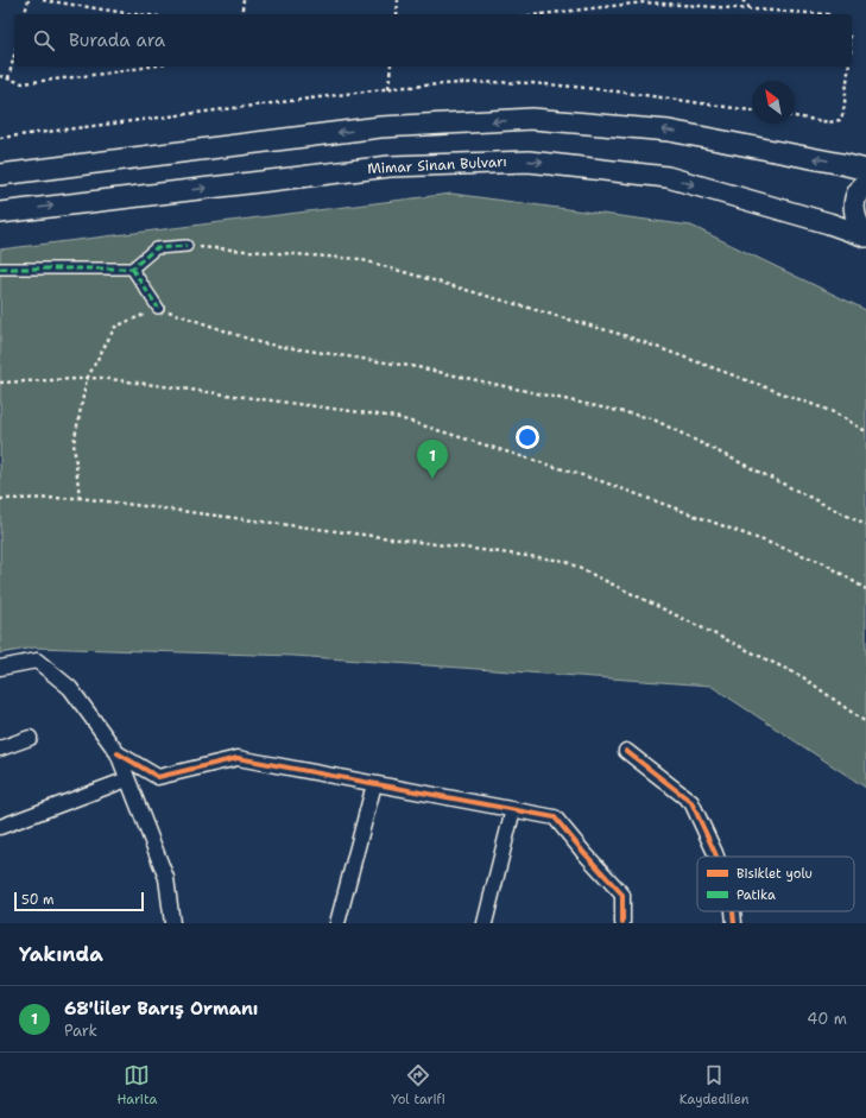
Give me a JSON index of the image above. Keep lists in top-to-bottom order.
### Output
{
  "streets": {
    "main road": ["Mimar Sinan Bulvarı"]
  },
  "legend": ["Bisiklet yolu", "Patika"],
  "scale_bar": "50 m",
  "north": "top left",
  "page": {
    "search": "Burada ara",
    "pins": "1",
    "scale": "50 m",
    "heading": "Yakında",
    "list": [
      {
        "mark": "1",
        "name": "68'liler Barış Ormanı",
        "note": "Park",
        "value": "40 m"
      }
    ],
    "nav": ["Harita", "Yol tarifi", "Kaydedilen"]
  }
}
